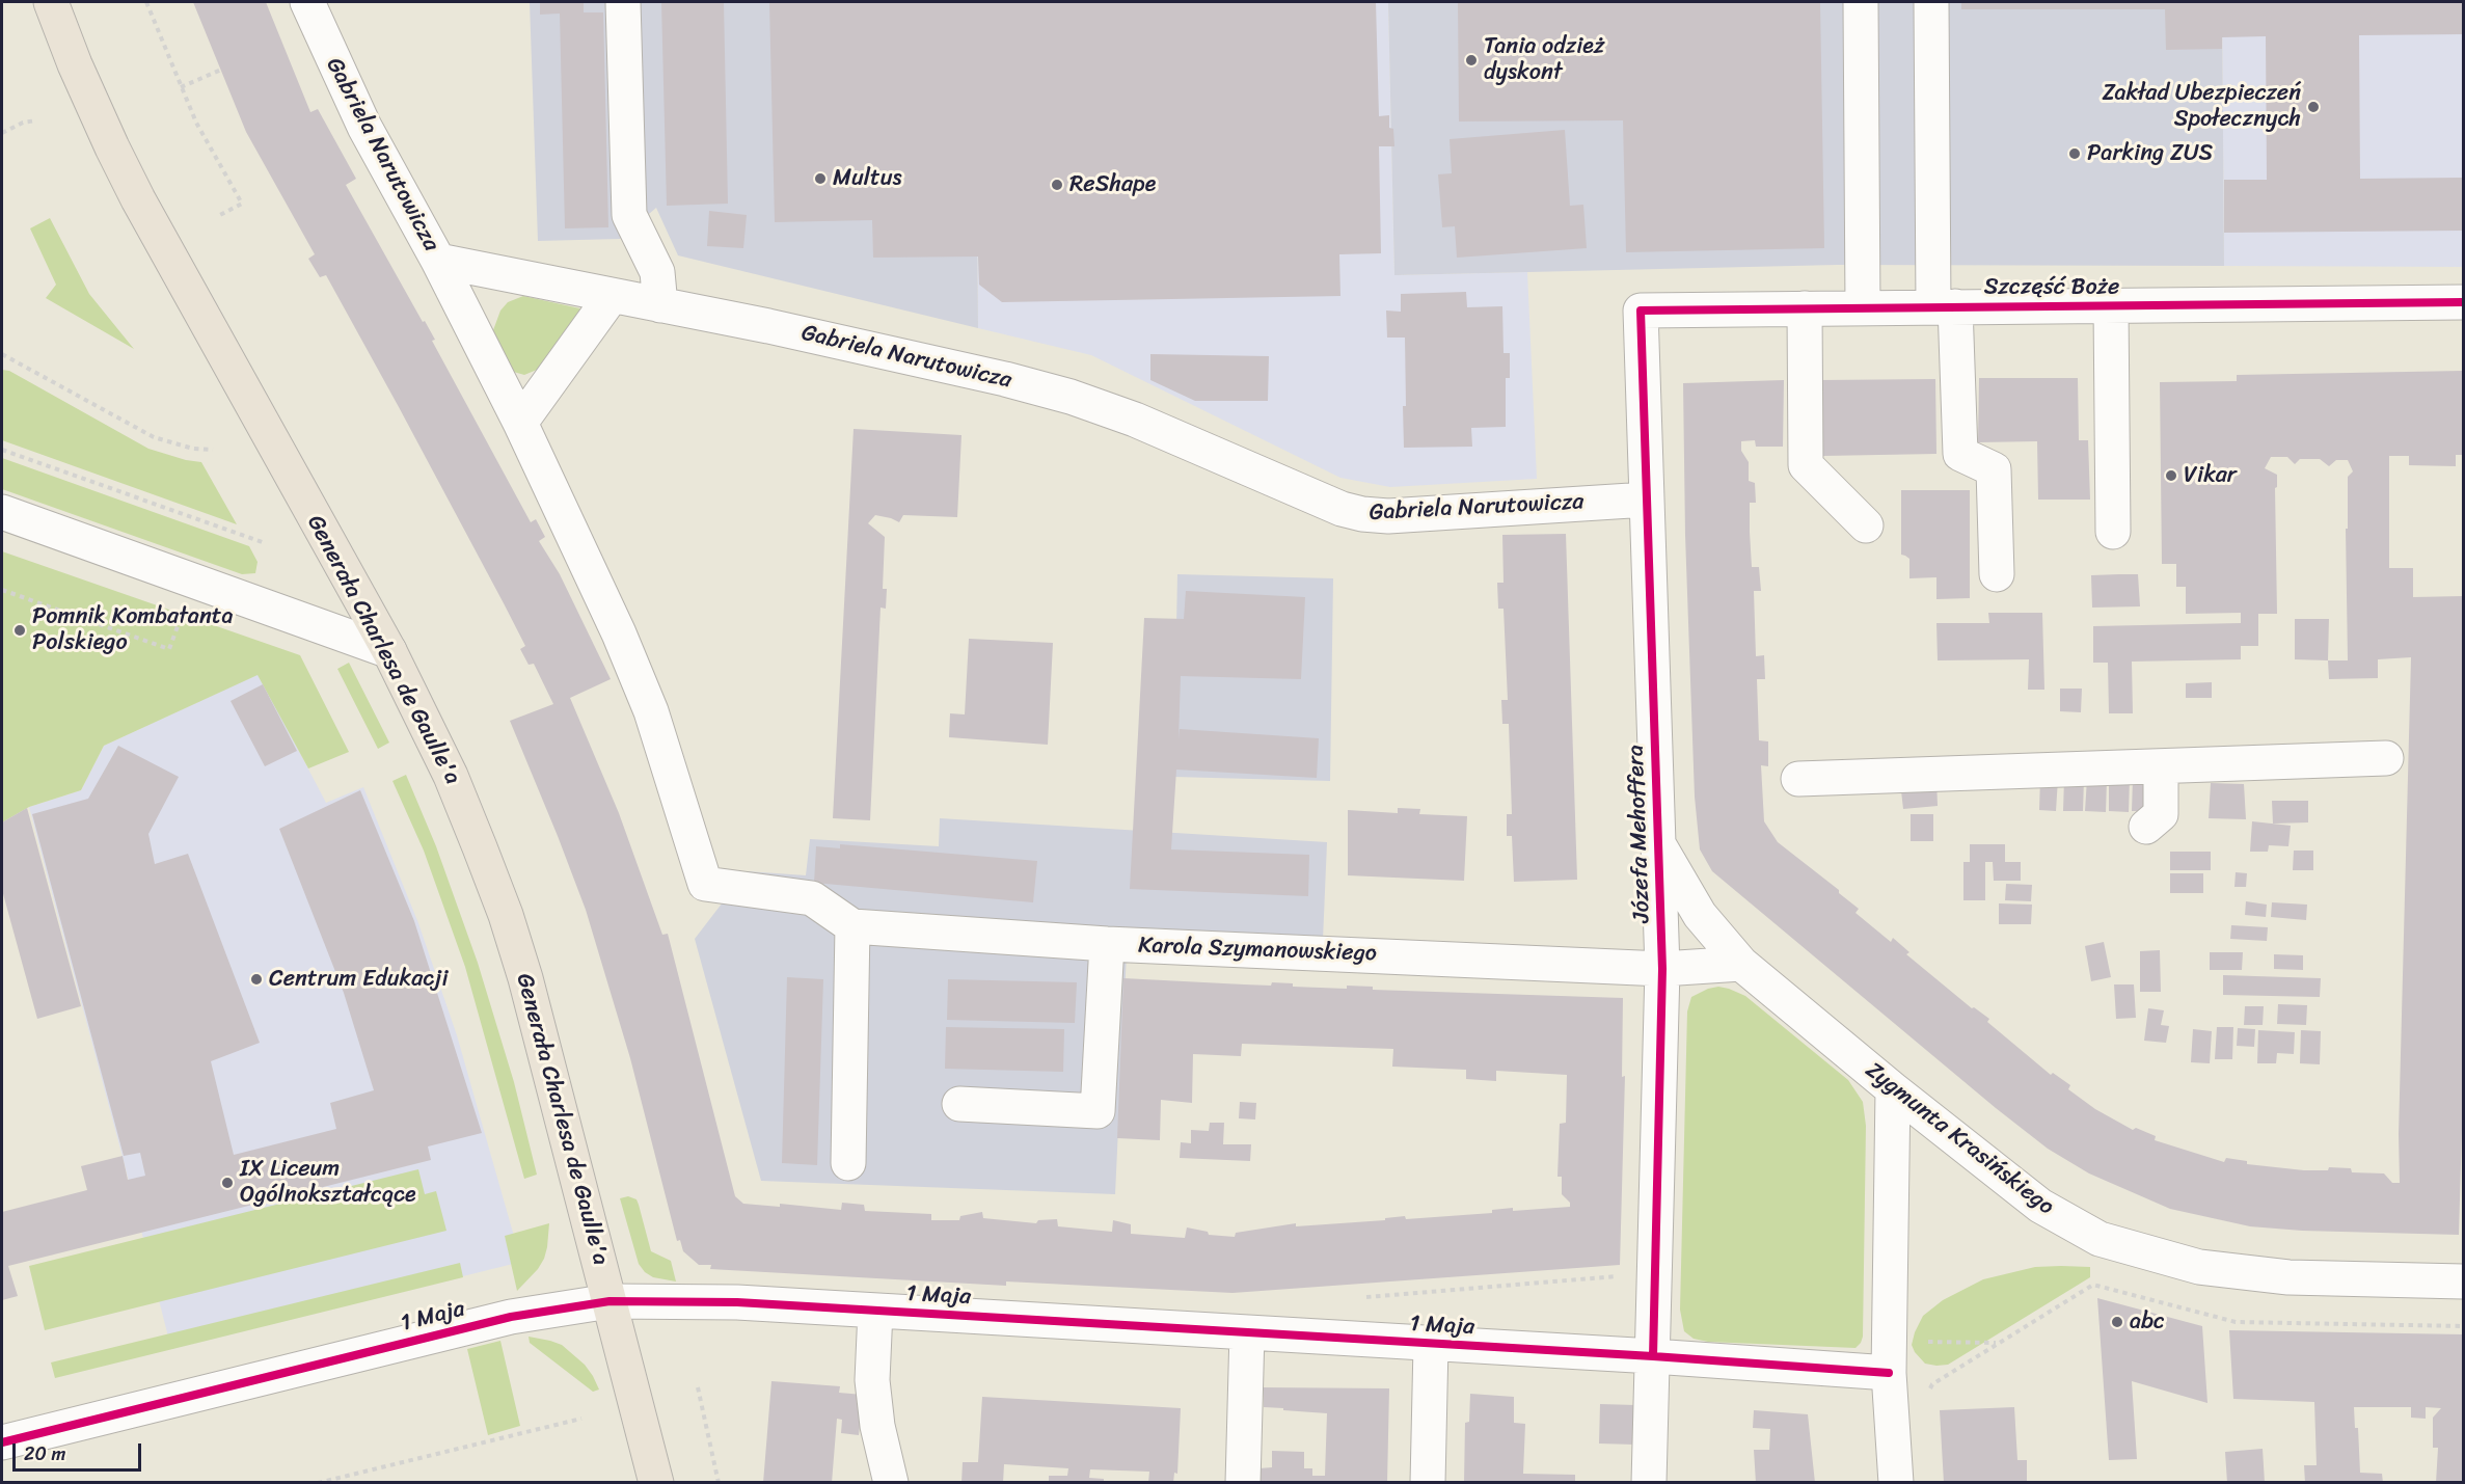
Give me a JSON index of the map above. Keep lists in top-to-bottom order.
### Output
{
  "streets": {
    "main road": ["Generała Charlesa de Gaulle'a"],
    "street": [
      "Gabriela Narutowicza",
      "Szczęść Boże",
      "Józefa Mehoffera",
      "Karola Szymanowskiego",
      "Zygmunta Krasińskiego",
      "1 Maja"
    ]
  },
  "crossings": [
    ["Gabriela Narutowicza", "Józefa Mehoffera"],
    ["Szczęść Boże", "Józefa Mehoffera"],
    ["Generała Charlesa de Gaulle'a", "1 Maja"],
    ["Józefa Mehoffera", "Karola Szymanowskiego"],
    ["Józefa Mehoffera", "Zygmunta Krasińskiego"],
    ["Józefa Mehoffera", "1 Maja"]
  ],
  "places": [
    "Tania odzież dyskont",
    "Zakład Ubezpieczeń Społecznych",
    "Parking ZUS",
    "Multus",
    "ReShape",
    "Vikar",
    "Pomnik Kombatanta Polskiego",
    "Centrum Edukacji",
    "IX Liceum Ogólnokształcące",
    "abc"
  ],
  "scale_bar": "20 m"
}
